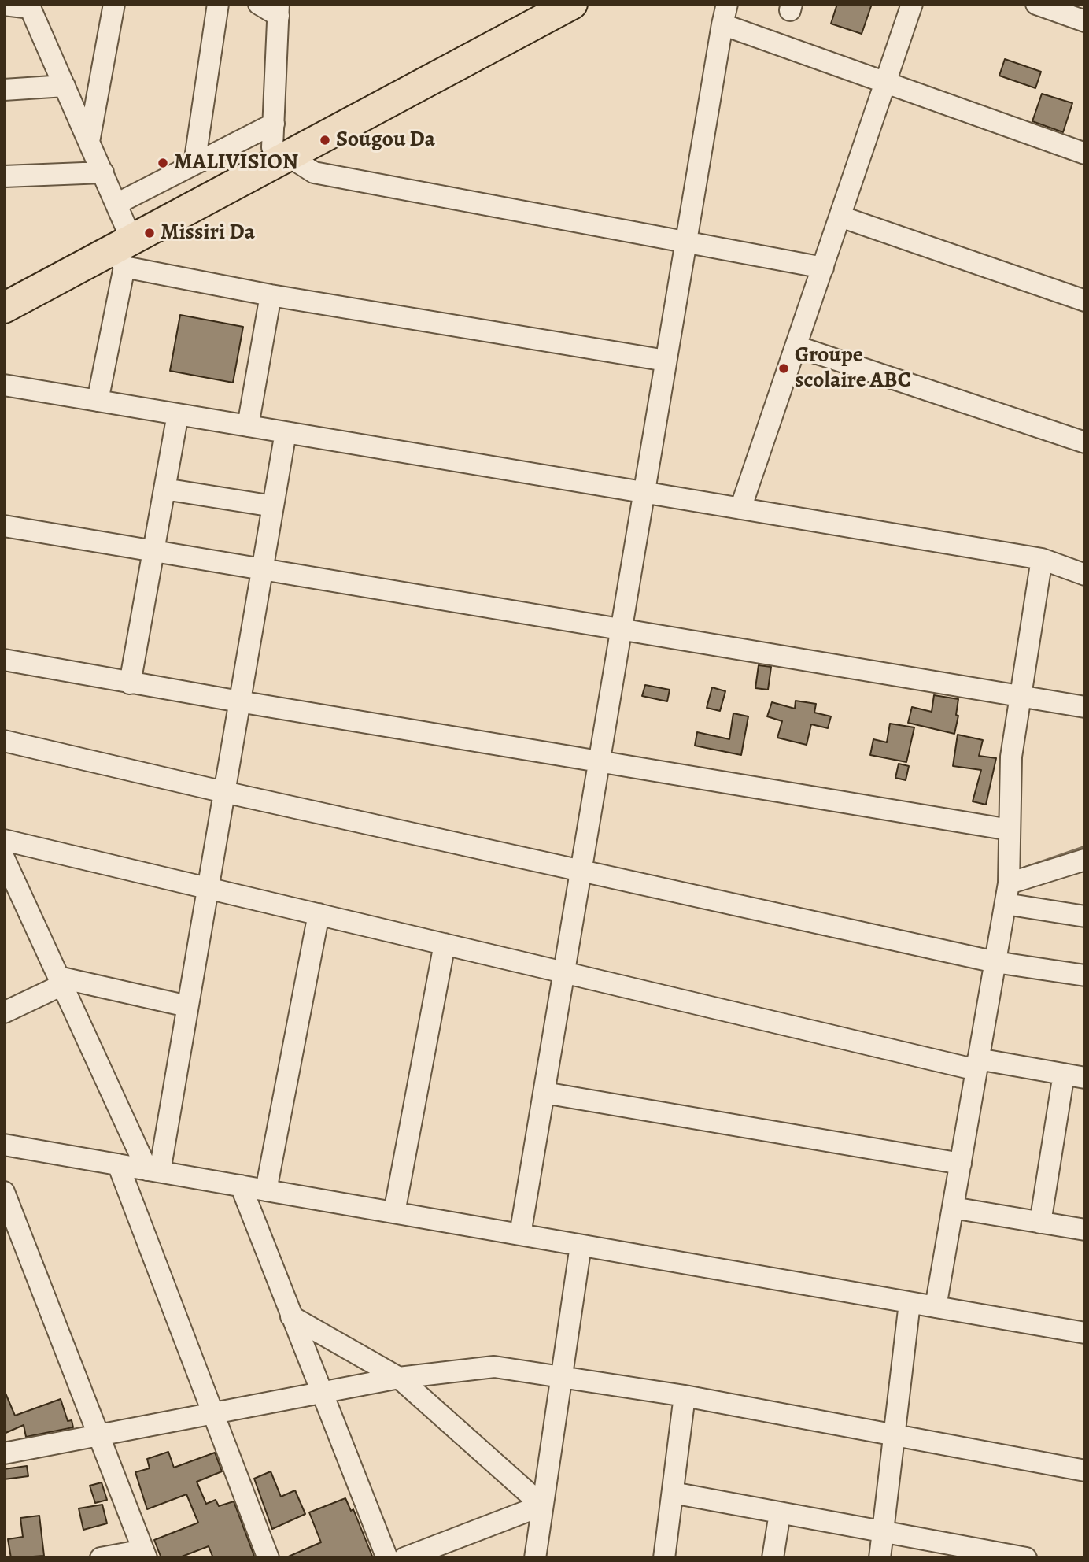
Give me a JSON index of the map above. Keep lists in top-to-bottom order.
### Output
{
  "places": [
    "Sougou Da",
    "MALIVISION",
    "Missiri Da",
    "Groupe scolaire ABC"
  ]
}
